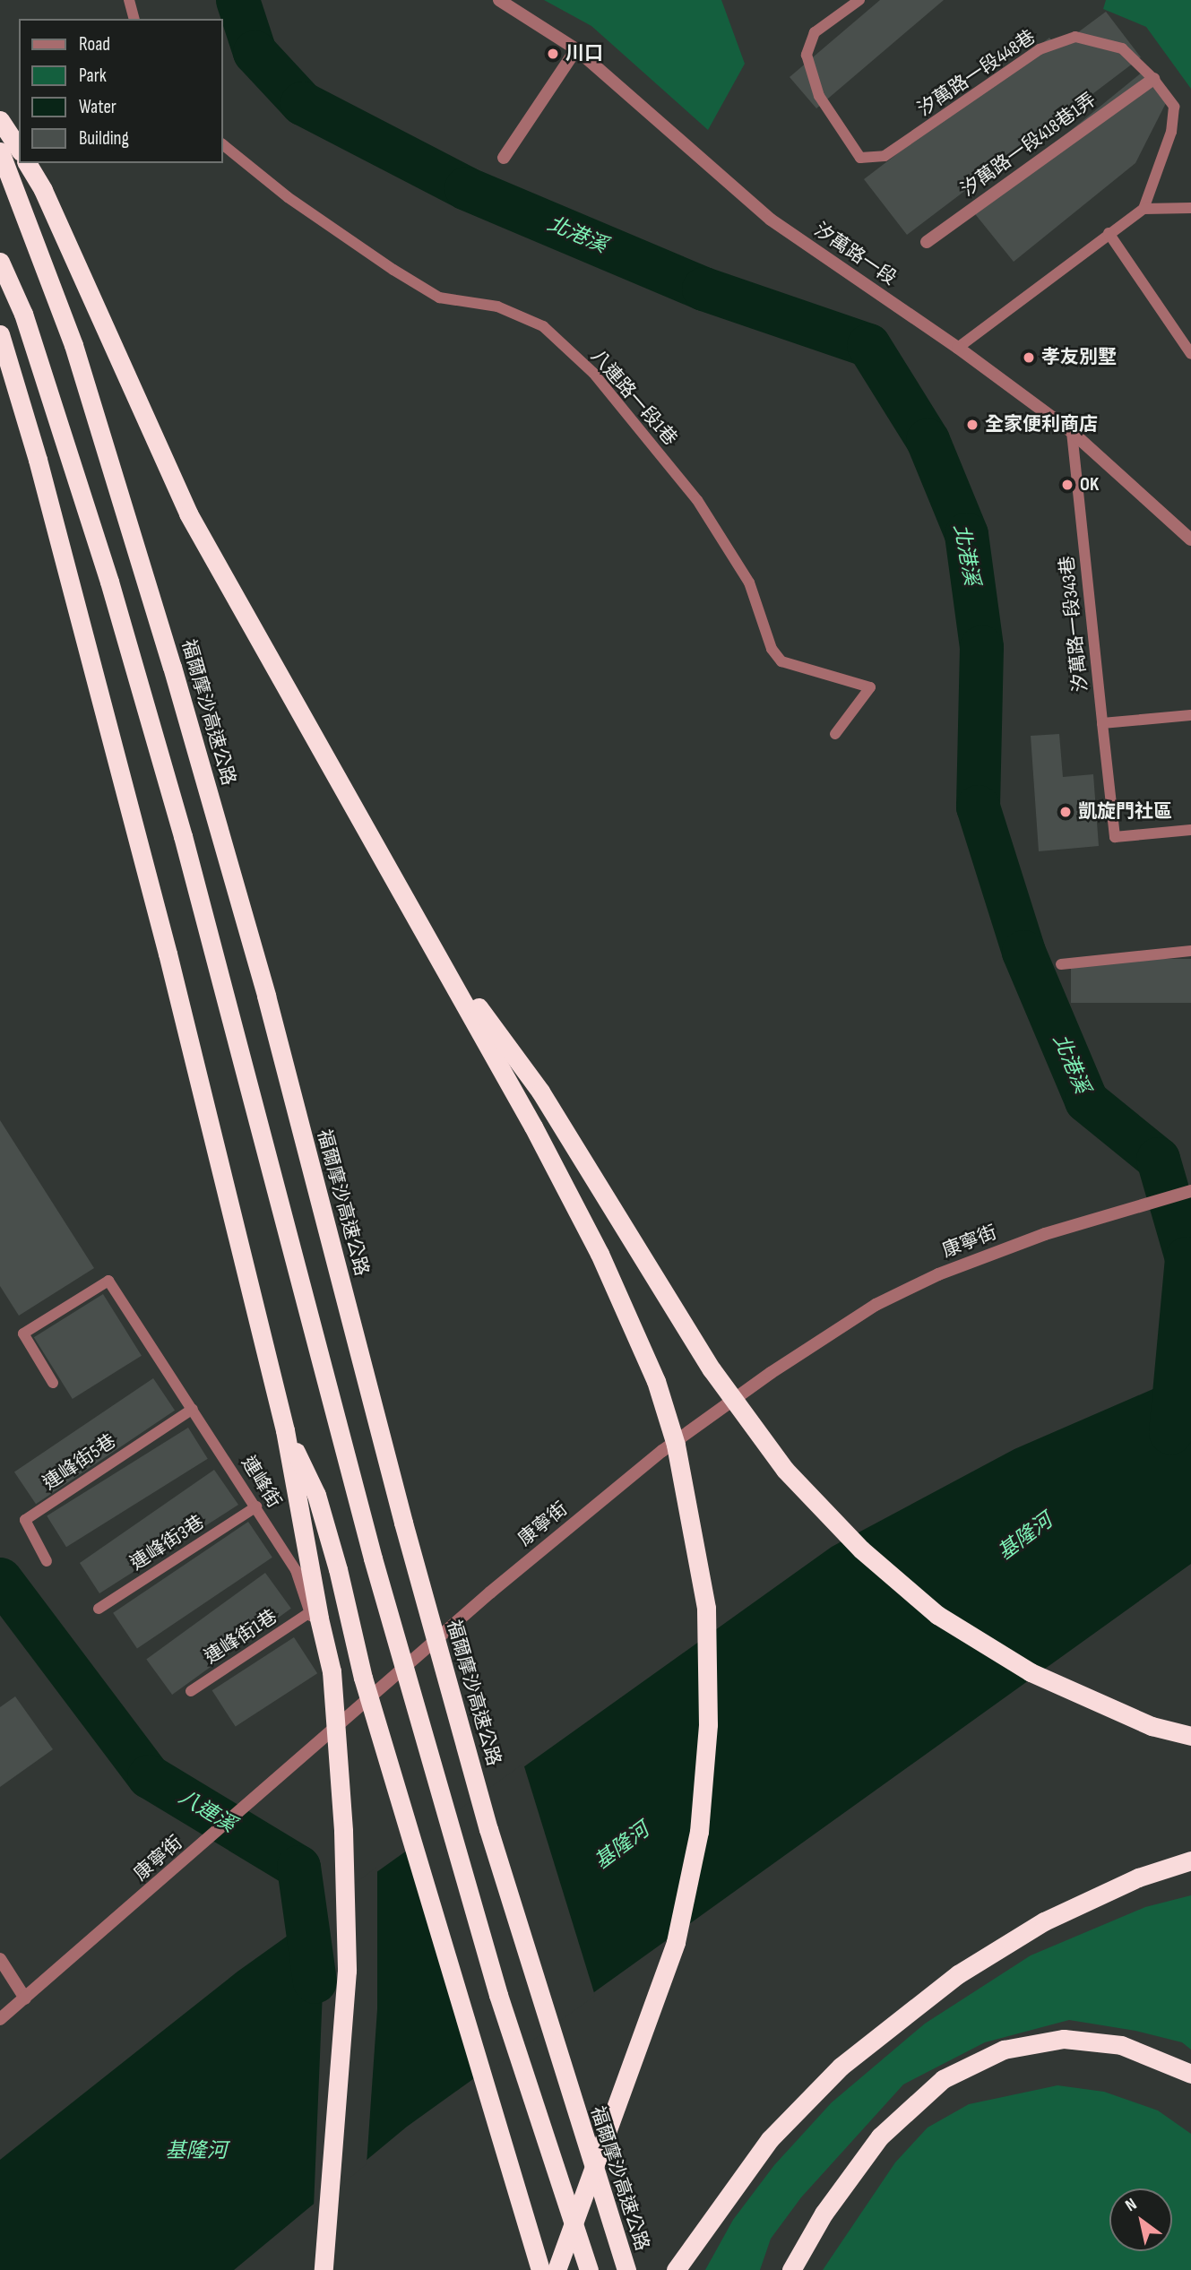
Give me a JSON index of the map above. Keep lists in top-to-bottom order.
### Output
{
  "streets": {
    "highway": ["福爾摩沙高速公路"],
    "street": ["汐萬路一段418巷1弄", "汐萬路一段", "康寧街"],
    "lane": [
      "汐萬路一段448巷",
      "八連路一段1巷",
      "汐萬路一段343巷",
      "連峰街5巷",
      "連峰街",
      "連峰街3巷",
      "連峰街1巷"
    ]
  },
  "crossings": [
    ["汐萬路一段448巷", "汐萬路一段418巷1弄"],
    ["汐萬路一段", "汐萬路一段343巷"],
    ["康寧街", "連峰街"],
    ["連峰街5巷", "連峰街"],
    ["連峰街", "連峰街3巷"],
    ["連峰街", "連峰街1巷"]
  ],
  "water": ["北港溪", "基隆河", "八連溪"],
  "places": [
    "川口",
    "孝友別墅",
    "全家便利商店",
    "OK",
    "凱旋門社區"
  ],
  "legend": [
    "Road",
    "Park",
    "Water",
    "Building"
  ],
  "north": "top left"
}
